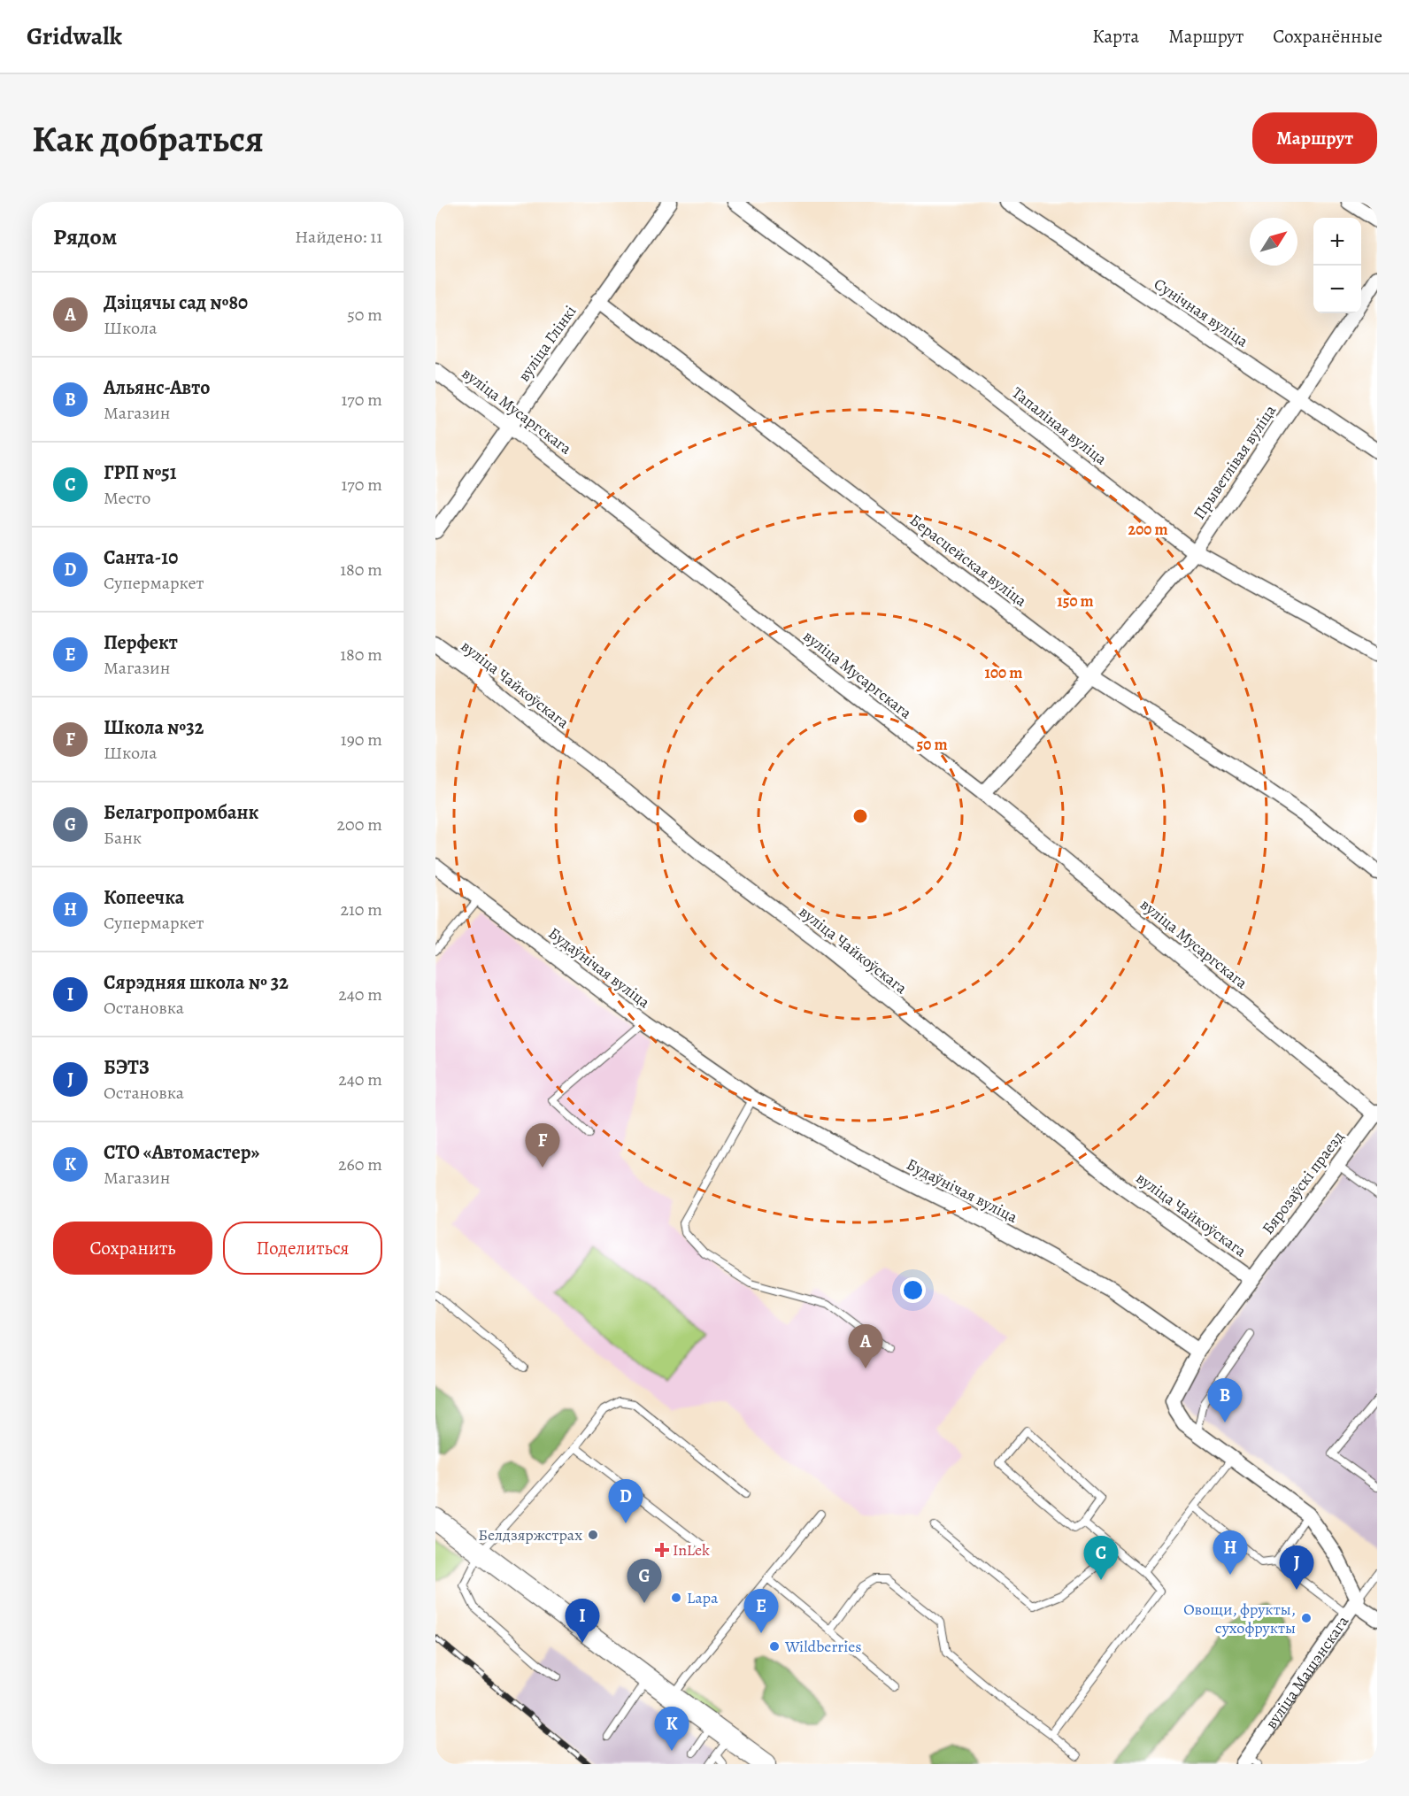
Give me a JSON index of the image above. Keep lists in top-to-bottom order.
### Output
{
  "streets": {
    "street": [
      "Сунічная вуліца",
      "вуліца Глінкі",
      "вуліца Мусаргскага",
      "Тапаліная вуліца",
      "Прыветлівая вуліца",
      "Берасцейская вуліца",
      "вуліца Чайкоўскага",
      "Будаўнічая вуліца",
      "Бярозаўскі праезд",
      "вуліца Машэнскага"
    ]
  },
  "crossings": [
    ["Сунічная вуліца", "Прыветлівая вуліца"],
    ["вуліца Глінкі", "вуліца Мусаргскага"],
    ["вуліца Глінкі", "Берасцейская вуліца"],
    ["вуліца Мусаргскага", "Прыветлівая вуліца"],
    ["вуліца Мусаргскага", "Бярозаўскі праезд"],
    ["Тапаліная вуліца", "Прыветлівая вуліца"],
    ["Прыветлівая вуліца", "Берасцейская вуліца"],
    ["вуліца Чайкоўскага", "Бярозаўскі праезд"],
    ["Будаўнічая вуліца", "Бярозаўскі праезд"]
  ],
  "places": {
    "other": [
      "Белдзяржстрах",
      "Lapa",
      "Овощи, фрукты, сухофрукты",
      "Wildberries"
    ],
    "health": ["InLek"]
  },
  "north": "top right",
  "page": {
    "header": "Gridwalk",
    "nav": ["Карта", "Маршрут", "Сохранённые"],
    "buttons": [
      "Маршрут",
      ["Сохранить", "Поделиться"]
    ],
    "title": "Как добраться",
    "heading": ["Рядом", "Найдено: 11"],
    "map_buttons": ["+", "−"],
    "list": [
      {
        "mark": "A",
        "name": "Дзіцячы сад №80",
        "note": "Школа",
        "value": "50 m"
      },
      {
        "mark": "B",
        "name": "Альянс-Авто",
        "note": "Магазин",
        "value": "170 m"
      },
      {
        "mark": "C",
        "name": "ГРП №51",
        "note": "Место",
        "value": "170 m"
      },
      {
        "mark": "D",
        "name": "Санта-10",
        "note": "Супермаркет",
        "value": "180 m"
      },
      {
        "mark": "E",
        "name": "Перфект",
        "note": "Магазин",
        "value": "180 m"
      },
      {
        "mark": "F",
        "name": "Школа №32",
        "note": "Школа",
        "value": "190 m"
      },
      {
        "mark": "G",
        "name": "Белагропромбанк",
        "note": "Банк",
        "value": "200 m"
      },
      {
        "mark": "H",
        "name": "Копеечка",
        "note": "Супермаркет",
        "value": "210 m"
      },
      {
        "mark": "I",
        "name": "Сярэдняя школа № 32",
        "note": "Остановка",
        "value": "240 m"
      },
      {
        "mark": "J",
        "name": "БЭТЗ",
        "note": "Остановка",
        "value": "240 m"
      },
      {
        "mark": "K",
        "name": "СТО «Автомастер»",
        "note": "Магазин",
        "value": "260 m"
      }
    ],
    "pins": [
      "F",
      "A",
      "B",
      "D",
      "H",
      "C",
      "J",
      "G",
      "E",
      "I",
      "K"
    ]
  },
  "rings": [
    "200 m",
    "150 m",
    "100 m",
    "50 m"
  ]
}
